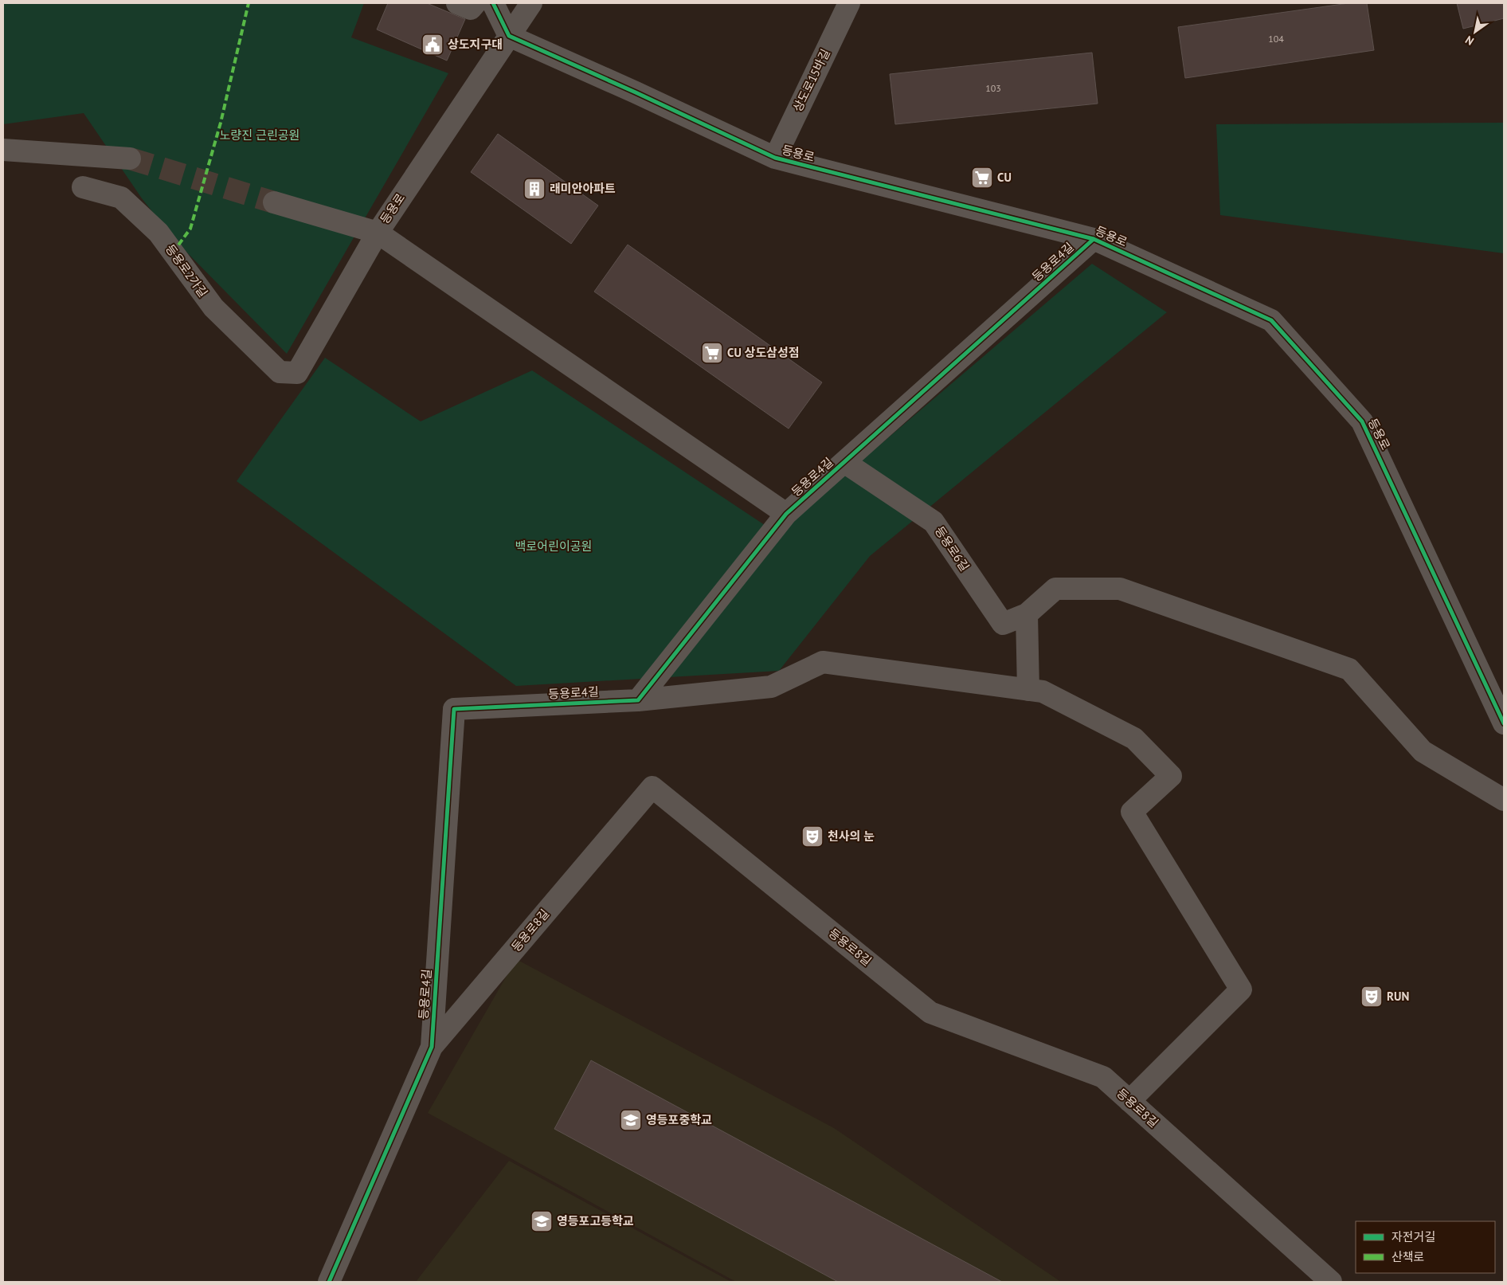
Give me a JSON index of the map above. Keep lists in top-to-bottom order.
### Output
{
  "streets": {
    "street": [
      "상도로15바길",
      "등용로",
      "등용로4길",
      "등용로2가길",
      "등용로6길",
      "등용로8길"
    ]
  },
  "crossings": [
    ["상도로15바길", "등용로"],
    ["등용로", "등용로4길"],
    ["등용로", "등용로2가길"],
    ["등용로4길", "등용로6길"],
    ["등용로4길", "등용로8길"]
  ],
  "parks": ["노량진 근린공원", "백로어린이공원"],
  "places": {
    "public building": ["상도지구대"],
    "supermarket": ["CU", "CU 상도삼성점"],
    "building": ["래미안아파트"],
    "theatre": ["천사의 눈", "RUN"],
    "school or university": ["영등포중학교", "영등포고등학교"]
  },
  "house_numbers": ["104", "103"],
  "legend": ["자전거길", "산책로"],
  "north": "bottom left"
}
